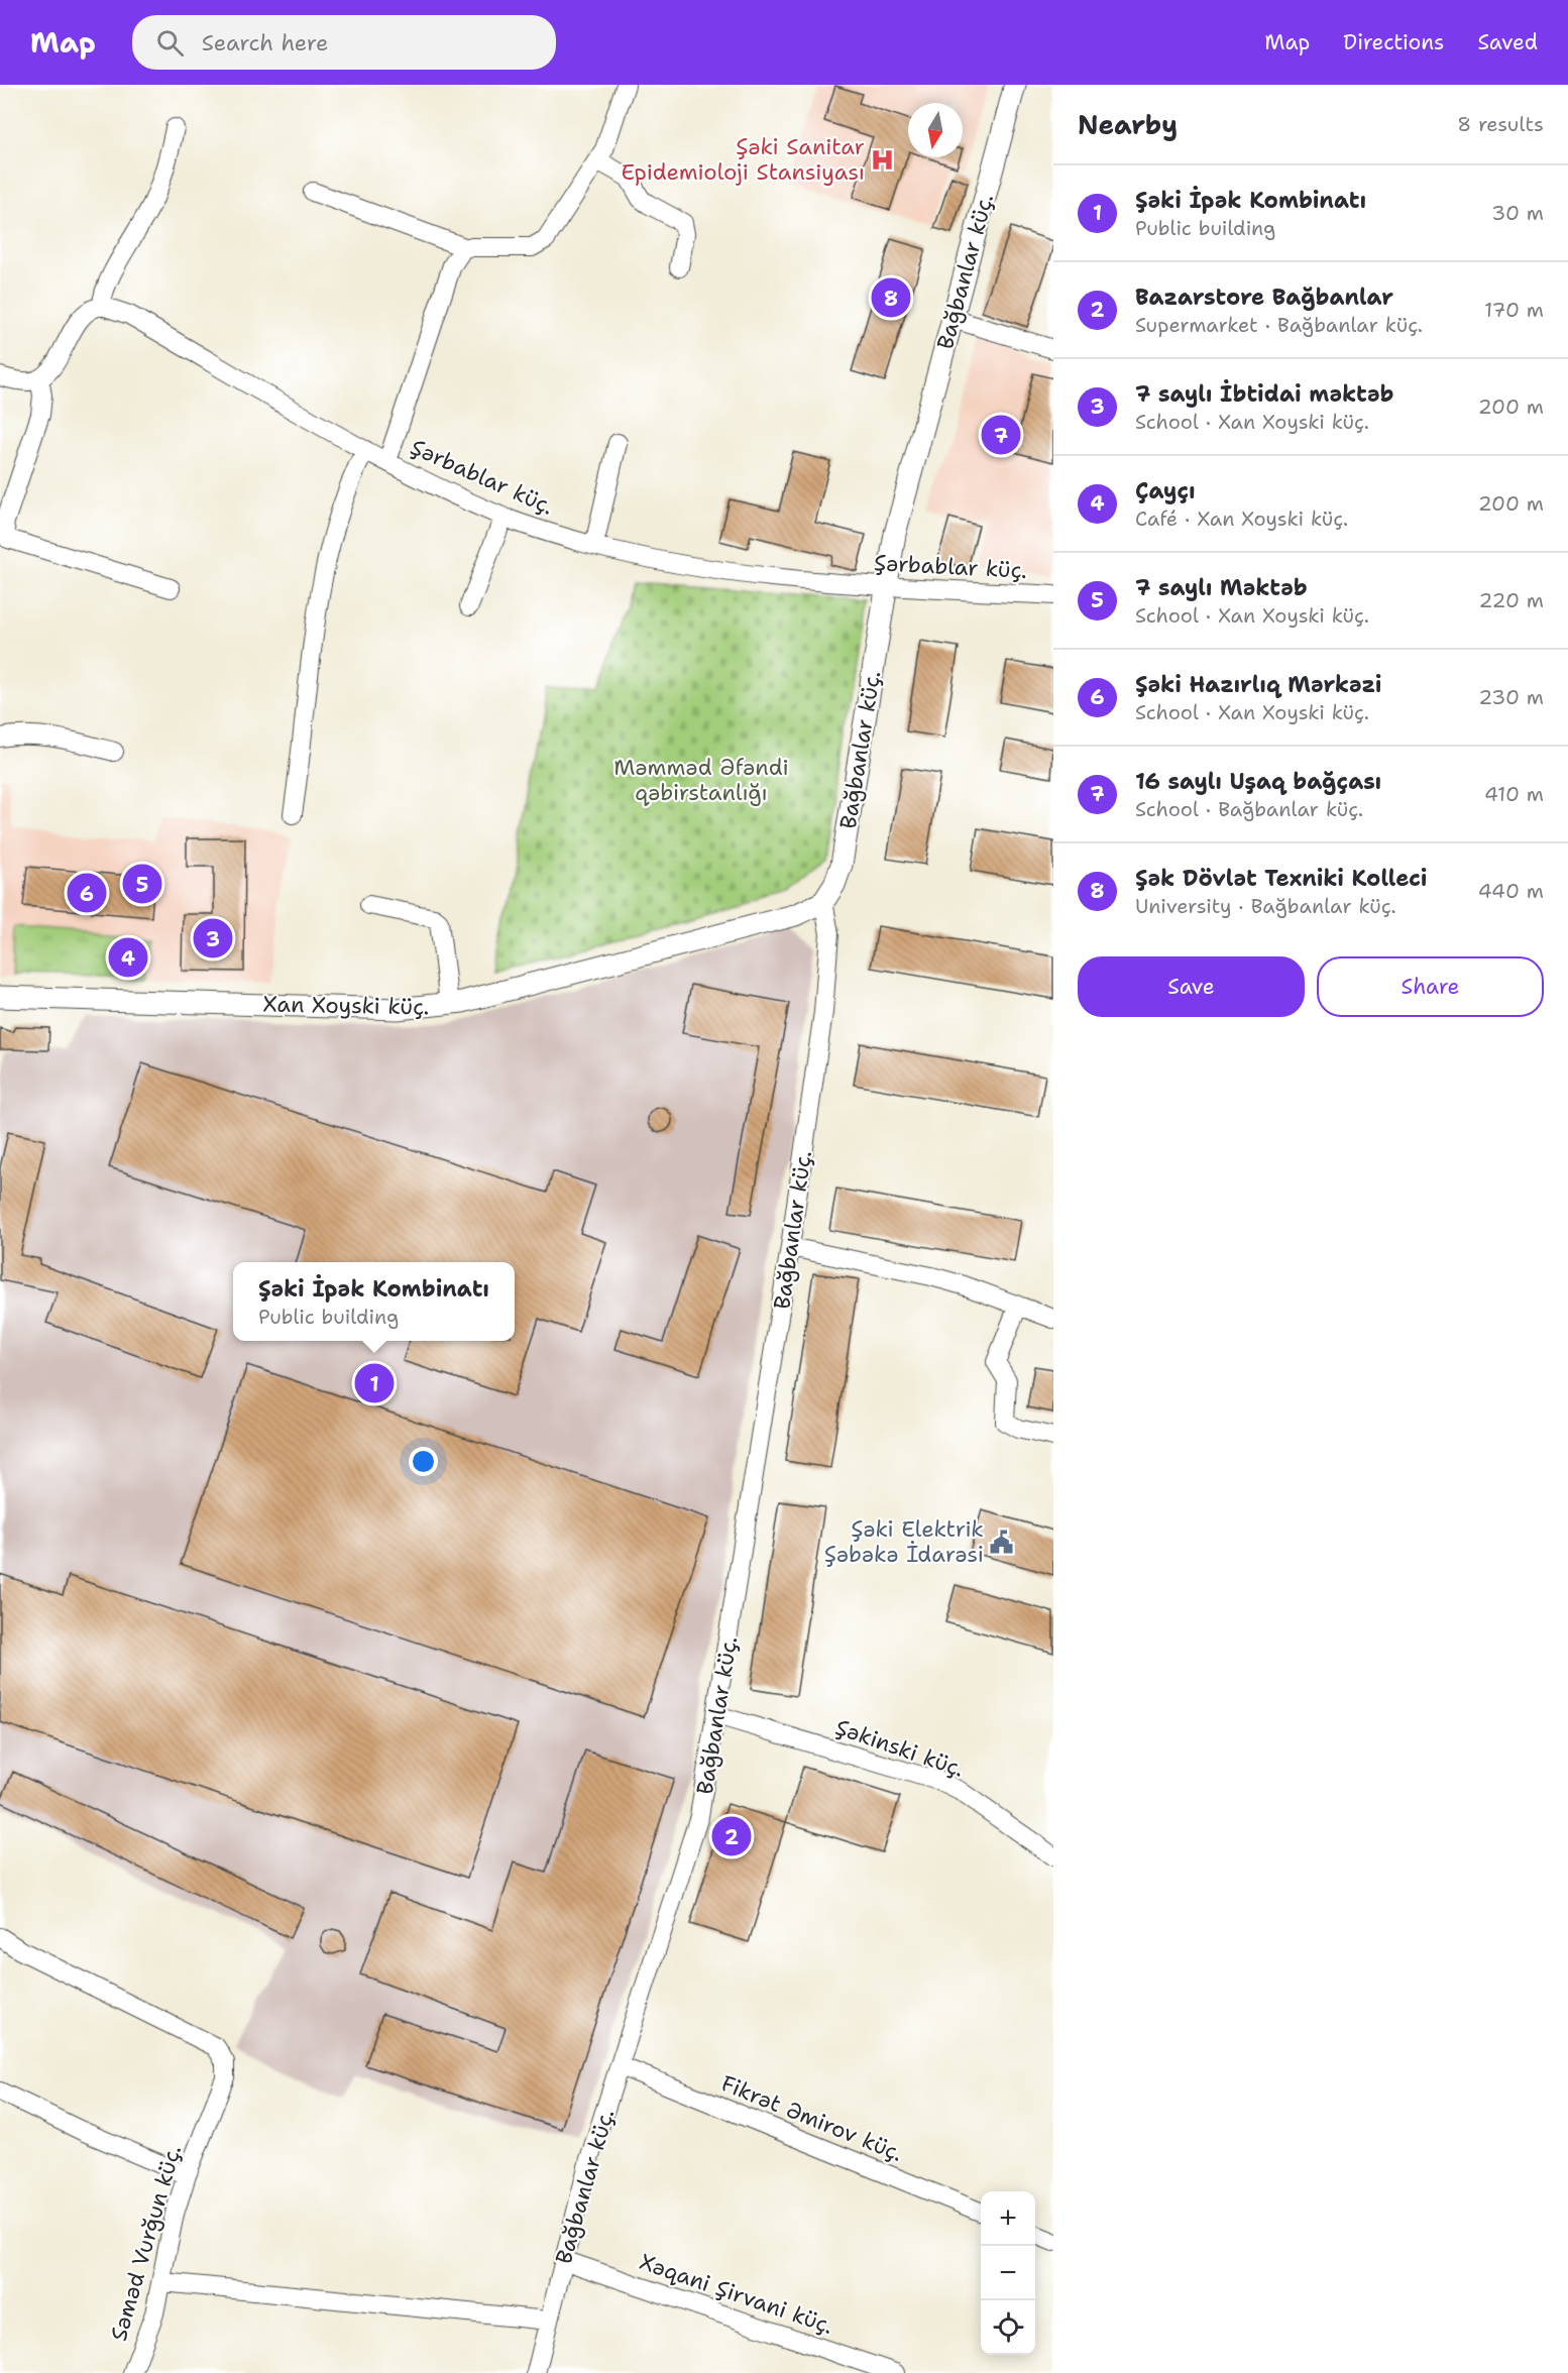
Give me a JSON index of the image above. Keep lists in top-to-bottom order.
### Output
{
  "streets": {
    "street": [
      "Bağbanlar küç.",
      "Şərbablar küç.",
      "Xan Xoyski küç.",
      "Şəkinski küç.",
      "Fikrət Əmirov küç.",
      "Səməd Vurğun küç.",
      "Xəqani Şirvani küç."
    ]
  },
  "crossings": [
    ["Bağbanlar küç.", "Şərbablar küç."],
    ["Bağbanlar küç.", "Xan Xoyski küç."],
    ["Bağbanlar küç.", "Şəkinski küç."],
    ["Bağbanlar küç.", "Fikrət Əmirov küç."],
    ["Bağbanlar küç.", "Xəqani Şirvani küç."]
  ],
  "parks": ["Məmməd Əfəndi qəbirstanlığı"],
  "places": {
    "hospital": ["Şəki Sanitar Epidemioloji Stansiyası"],
    "public building": ["Şəki Elektrik Şəbəkə İdarəsi"]
  },
  "north": "bottom",
  "page": {
    "header": "Map",
    "search": "Search here",
    "nav": ["Map", "Directions", "Saved"],
    "heading": ["Nearby", "8 results"],
    "list": [
      {
        "mark": "1",
        "name": "Şəki İpək Kombinatı",
        "note": "Public building",
        "value": "30 m"
      },
      {
        "mark": "2",
        "name": "Bazarstore Bağbanlar",
        "note": "Supermarket · Bağbanlar küç.",
        "value": "170 m"
      },
      {
        "mark": "3",
        "name": "7 saylı İbtidai məktəb",
        "note": "School · Xan Xoyski küç.",
        "value": "200 m"
      },
      {
        "mark": "4",
        "name": "Çayçı",
        "note": "Café · Xan Xoyski küç.",
        "value": "200 m"
      },
      {
        "mark": "5",
        "name": "7 saylı Məktəb",
        "note": "School · Xan Xoyski küç.",
        "value": "220 m"
      },
      {
        "mark": "6",
        "name": "Şəki Hazırlıq Mərkəzi",
        "note": "School · Xan Xoyski küç.",
        "value": "230 m"
      },
      {
        "mark": "7",
        "name": "16 saylı Uşaq bağçası",
        "note": "School · Bağbanlar küç.",
        "value": "410 m"
      },
      {
        "mark": "8",
        "name": "Şək Dövlət Texniki Kolleci",
        "note": "University · Bağbanlar küç.",
        "value": "440 m"
      }
    ],
    "pins": [
      "8",
      "7",
      "5",
      "6",
      "3",
      "4",
      "1",
      "2"
    ],
    "buttons": ["Save", "Share"],
    "popup": ["Şəki İpək Kombinatı", "Public building"],
    "map_buttons": ["+", "−"]
  }
}
